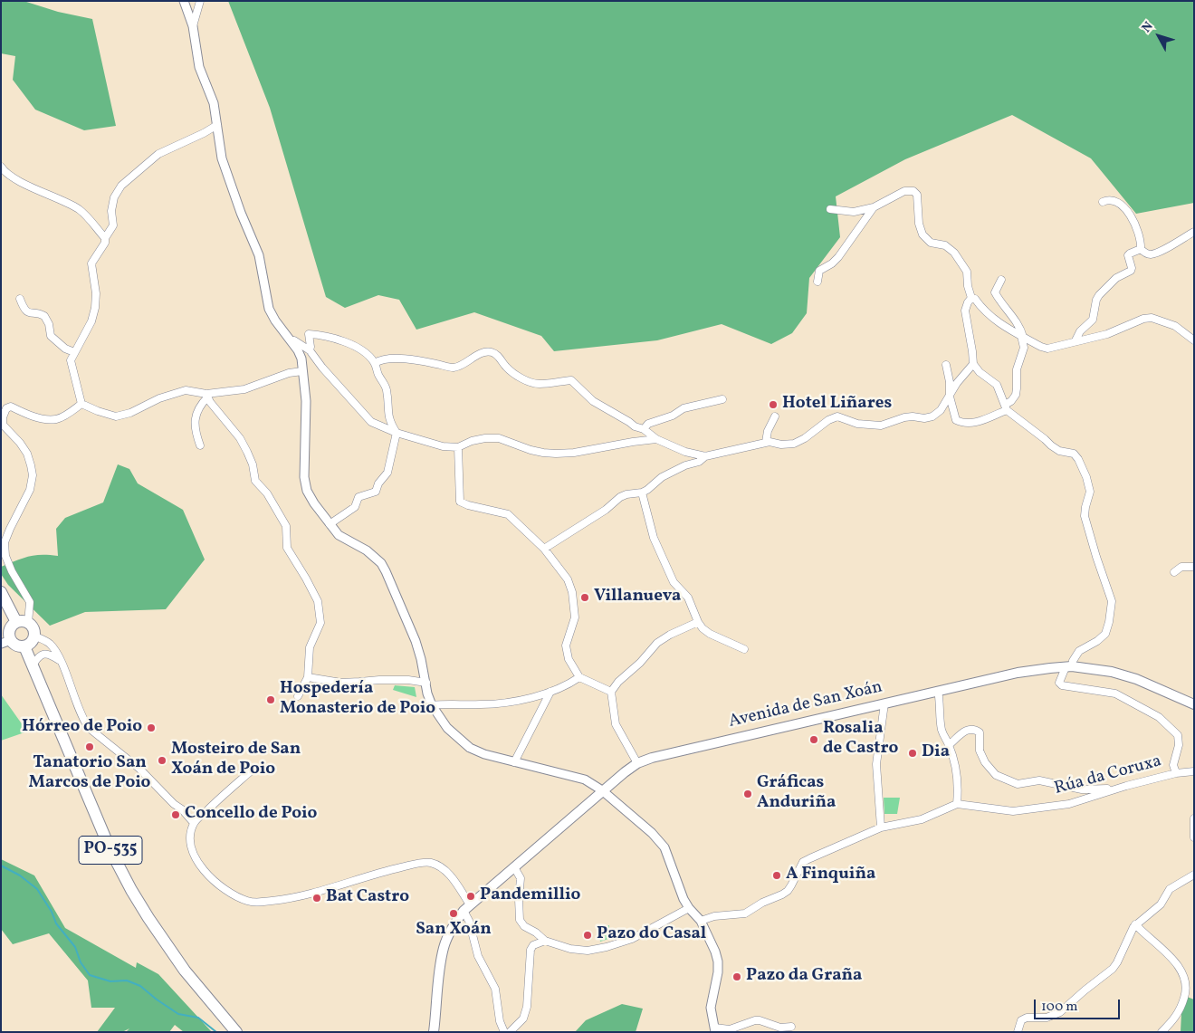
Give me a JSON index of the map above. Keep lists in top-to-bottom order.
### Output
{
  "streets": {
    "highway": ["PO-535"],
    "main road": ["Avenida de San Xoán"],
    "street": ["Rúa da Coruxa"]
  },
  "places": [
    "Hotel Liñares",
    "Villanueva",
    "Hospedería Monasterio de Poio",
    "Hórreo de Poio",
    "Rosalia de Castro",
    "Tanatorio San Marcos de Poio",
    "Dia",
    "Mosteiro de San Xoán de Poio",
    "Gráficas Anduriña",
    "Concello de Poio",
    "A Finquiña",
    "Pandemillio",
    "Bat Castro",
    "San Xoán",
    "Pazo do Casal",
    "Pazo da Graña"
  ],
  "scale_bar": "100 m",
  "north": "top left"
}
